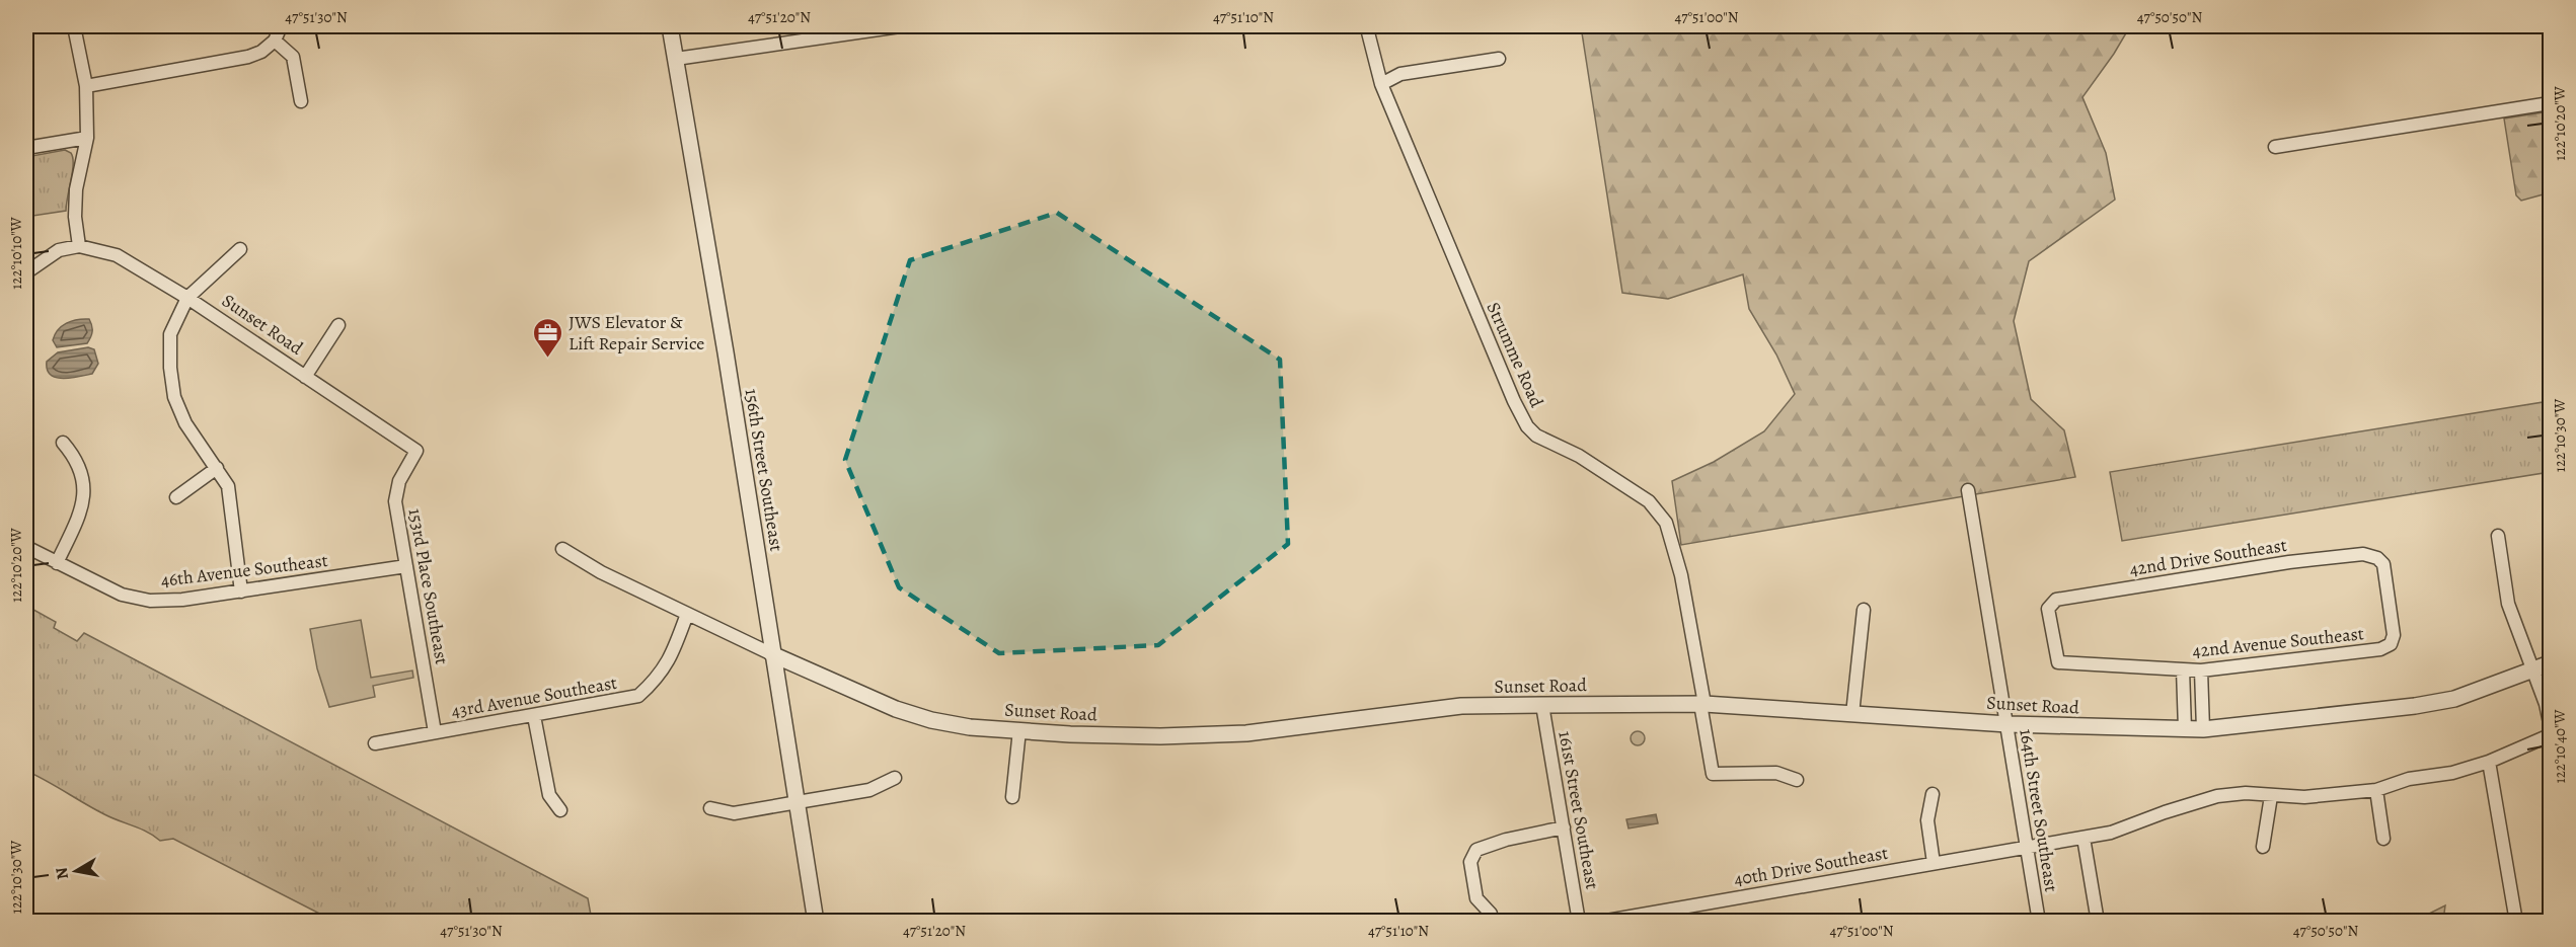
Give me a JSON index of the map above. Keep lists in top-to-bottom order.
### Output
{
  "streets": {
    "street": [
      "Sunset Road",
      "Strumme Road",
      "156th Street Southeast",
      "42nd Drive Southeast",
      "46th Avenue Southeast",
      "153rd Place Southeast",
      "42nd Avenue Southeast",
      "43rd Avenue Southeast",
      "161st Street Southeast",
      "164th Street Southeast",
      "40th Drive Southeast"
    ]
  },
  "crossings": [
    ["Sunset Road", "Strumme Road"],
    ["Sunset Road", "156th Street Southeast"],
    ["Sunset Road", "153rd Place Southeast"],
    ["Sunset Road", "43rd Avenue Southeast"],
    ["Sunset Road", "161st Street Southeast"],
    ["Sunset Road", "164th Street Southeast"],
    ["42nd Drive Southeast", "42nd Avenue Southeast"],
    ["46th Avenue Southeast", "153rd Place Southeast"],
    ["153rd Place Southeast", "43rd Avenue Southeast"],
    ["164th Street Southeast", "40th Drive Southeast"]
  ],
  "places": {
    "office": ["JWS Elevator & Lift Repair Service"]
  },
  "north": "left",
  "coordinates": [
    "47°51'30\"N",
    "47°51'20\"N",
    "47°51'10\"N",
    "47°51'00\"N",
    "47°50'50\"N",
    "122°10'20\"W",
    "122°10'10\"W",
    "122°10'30\"W",
    "122°10'40\"W"
  ]
}
